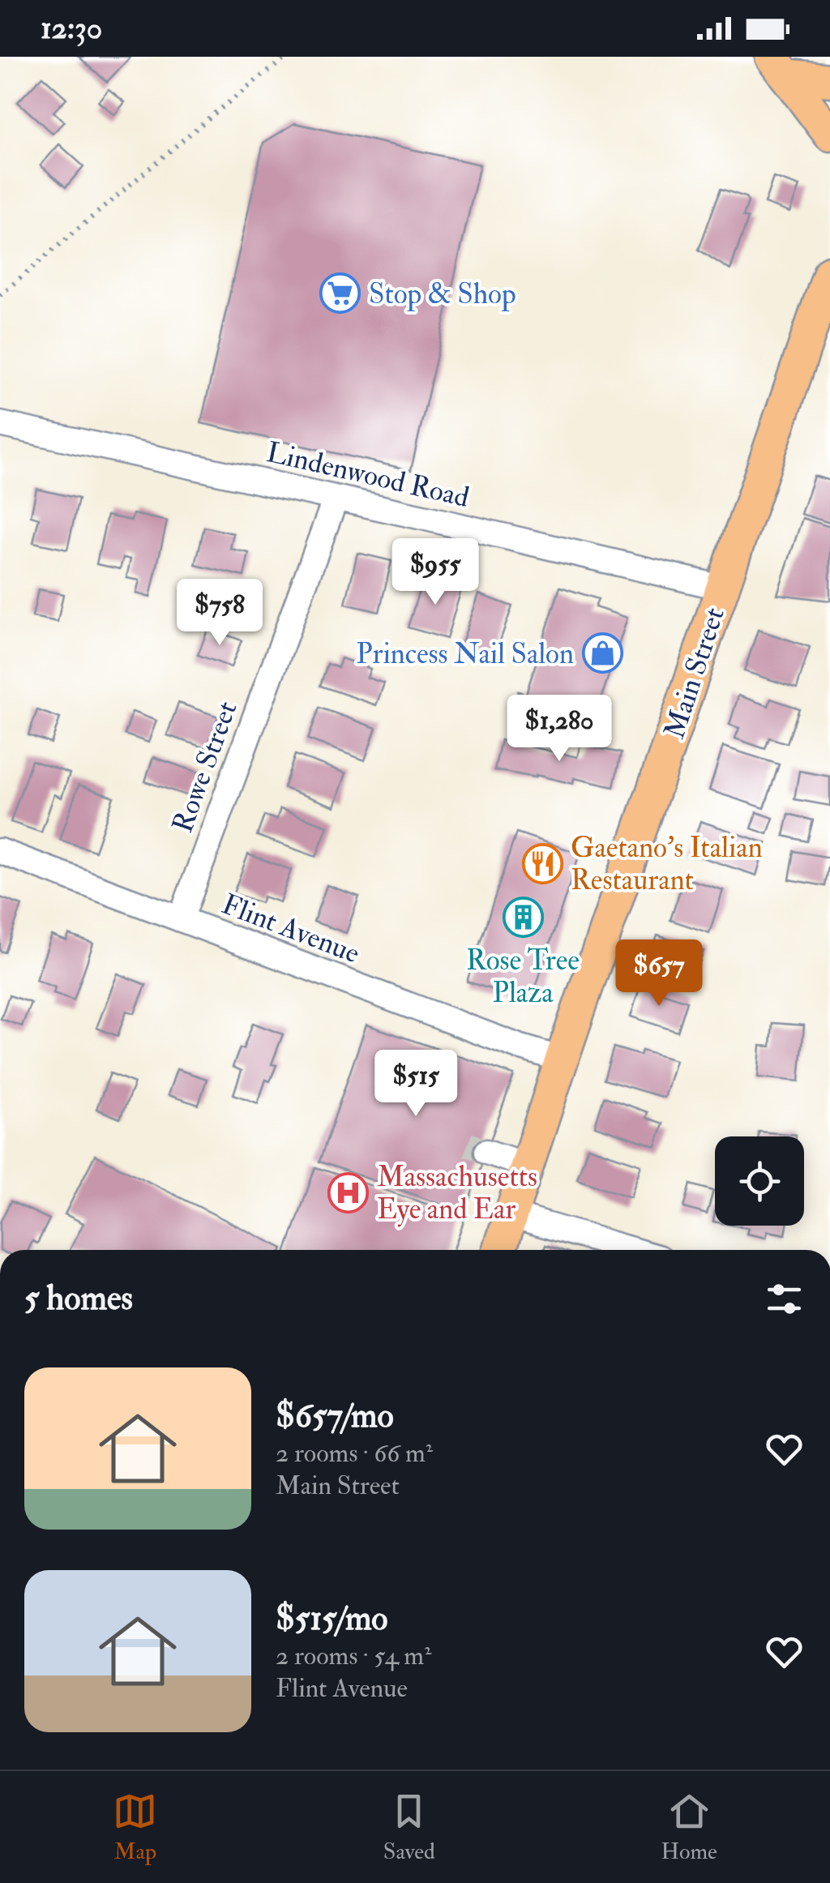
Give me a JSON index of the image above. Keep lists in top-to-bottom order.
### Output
{
  "streets": {
    "main road": ["Main Street"],
    "street": ["Lindenwood Road", "Rowe Street", "Flint Avenue"]
  },
  "crossings": [
    ["Lindenwood Road", "Main Street"],
    ["Lindenwood Road", "Rowe Street"],
    ["Main Street", "Flint Avenue"],
    ["Rowe Street", "Flint Avenue"]
  ],
  "places": {
    "supermarket": ["Stop & Shop"],
    "shop": ["Princess Nail Salon"],
    "restaurant": ["Gaetano's Italian Restaurant"],
    "building": ["Rose Tree Plaza"],
    "hospital": ["Massachusetts Eye and Ear"]
  },
  "page": {
    "status": "12:30",
    "price": [
      "$955",
      "$758",
      "$1,280",
      "$657",
      "$515"
    ],
    "heading": "5 homes",
    "list": [
      {
        "name": "$657/mo",
        "note": "2 rooms · 66 m² · Main Street"
      },
      {
        "name": "$515/mo",
        "note": "2 rooms · 54 m² · Flint Avenue"
      }
    ],
    "tabs": ["Map", "Saved", "Home"]
  }
}
